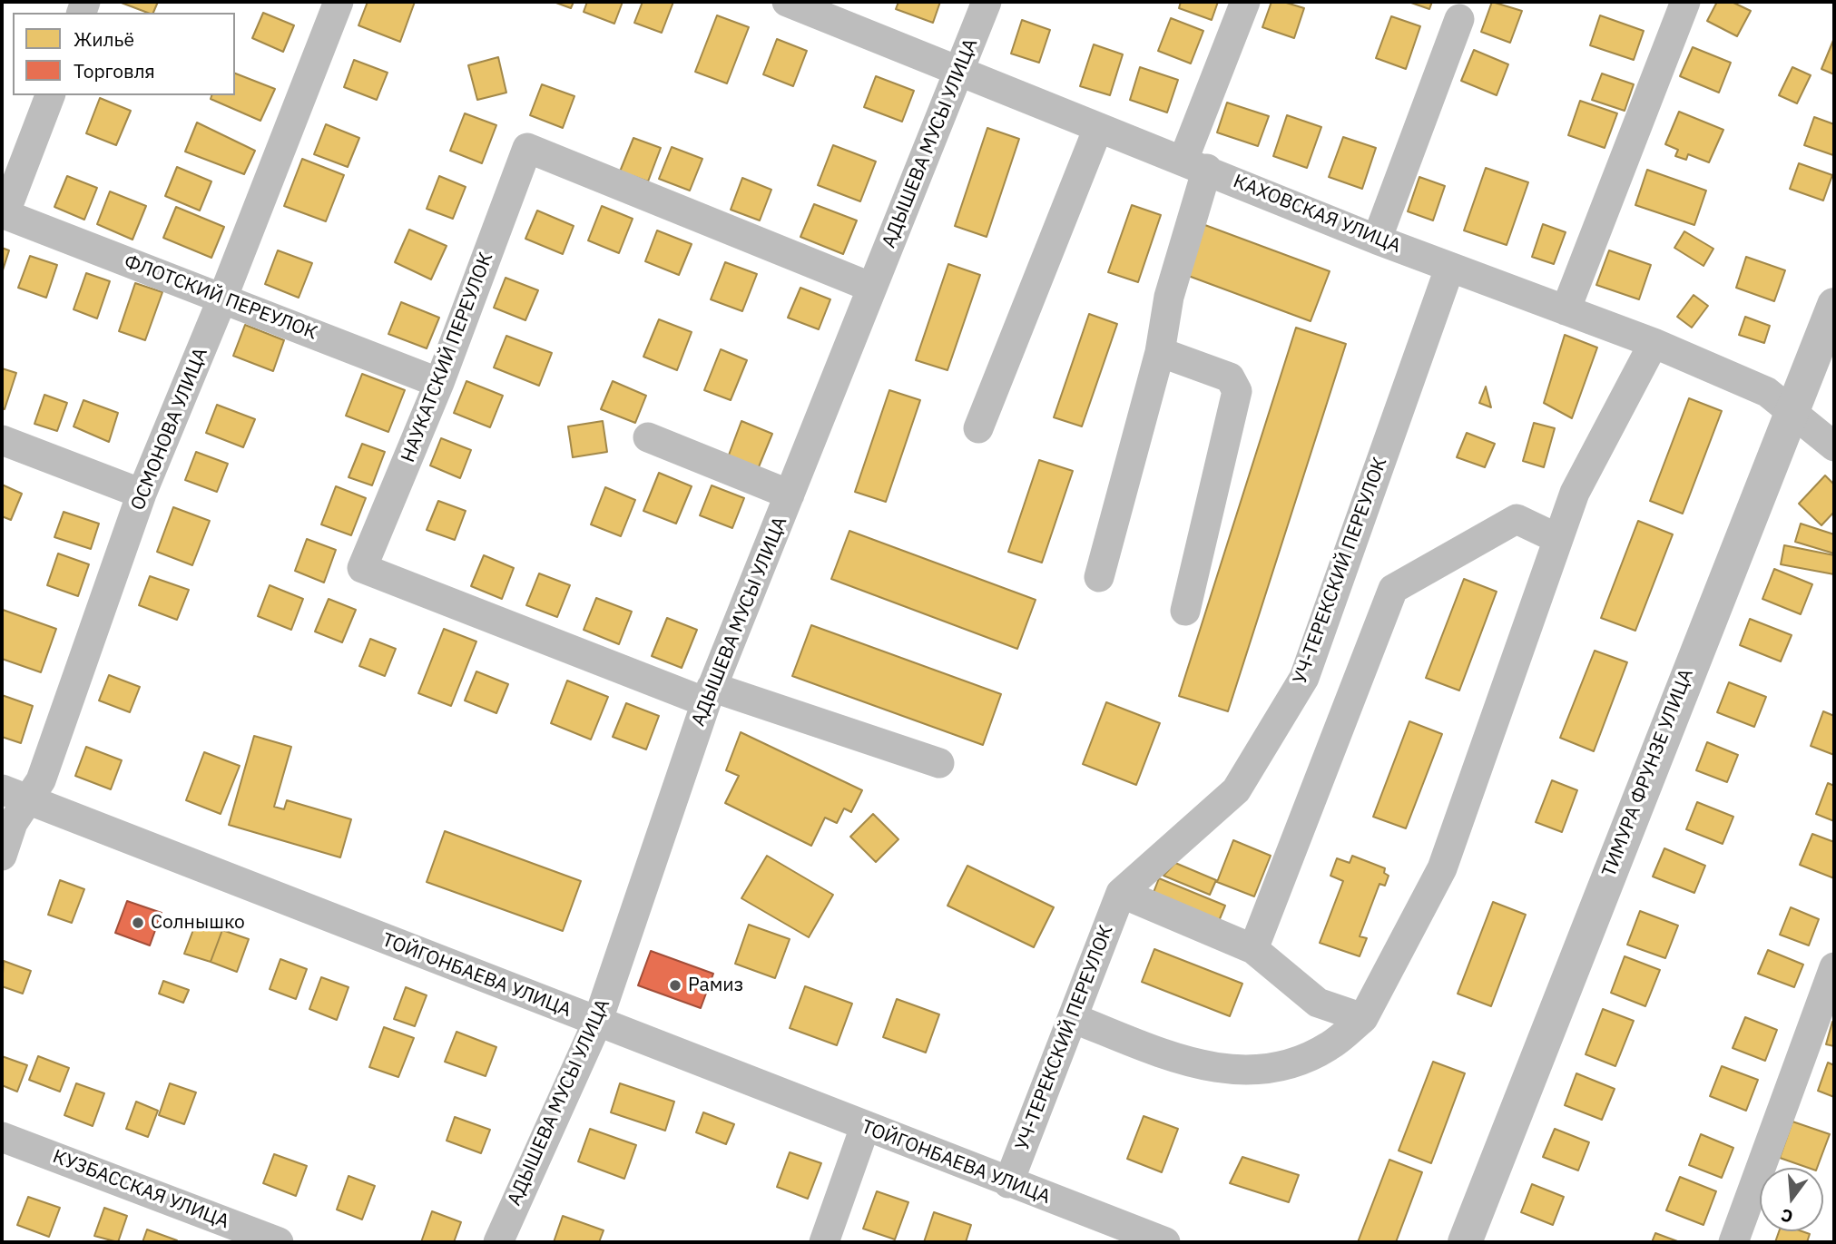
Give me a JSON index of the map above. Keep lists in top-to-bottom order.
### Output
{
  "streets": {
    "main road": ["ТИМУРА ФРУНЗЕ УЛИЦА"],
    "street": [
      "АДЫШЕВА МУСЫ УЛИЦА",
      "КАХОВСКАЯ УЛИЦА",
      "ФЛОТСКИЙ ПЕРЕУЛОК",
      "НАУКАТСКИЙ ПЕРЕУЛОК",
      "ОСМОНОВА УЛИЦА",
      "УЧ-ТЕРЕКСКИЙ ПЕРЕУЛОК",
      "ТОЙГОНБАЕВА УЛИЦА",
      "КУЗБАССКАЯ УЛИЦА"
    ]
  },
  "crossings": [
    ["АДЫШЕВА МУСЫ УЛИЦА", "КАХОВСКАЯ УЛИЦА"],
    ["АДЫШЕВА МУСЫ УЛИЦА", "НАУКАТСКИЙ ПЕРЕУЛОК"],
    ["АДЫШЕВА МУСЫ УЛИЦА", "ТОЙГОНБАЕВА УЛИЦА"],
    ["КАХОВСКАЯ УЛИЦА", "УЧ-ТЕРЕКСКИЙ ПЕРЕУЛОК"],
    ["КАХОВСКАЯ УЛИЦА", "ТИМУРА ФРУНЗЕ УЛИЦА"],
    ["ФЛОТСКИЙ ПЕРЕУЛОК", "НАУКАТСКИЙ ПЕРЕУЛОК"],
    ["ФЛОТСКИЙ ПЕРЕУЛОК", "ОСМОНОВА УЛИЦА"],
    ["ОСМОНОВА УЛИЦА", "ТОЙГОНБАЕВА УЛИЦА"],
    ["УЧ-ТЕРЕКСКИЙ ПЕРЕУЛОК", "ТОЙГОНБАЕВА УЛИЦА"]
  ],
  "places": ["Солнышко", "Рамиз"],
  "legend": ["Жильё", "Торговля"],
  "north": "bottom"
}
